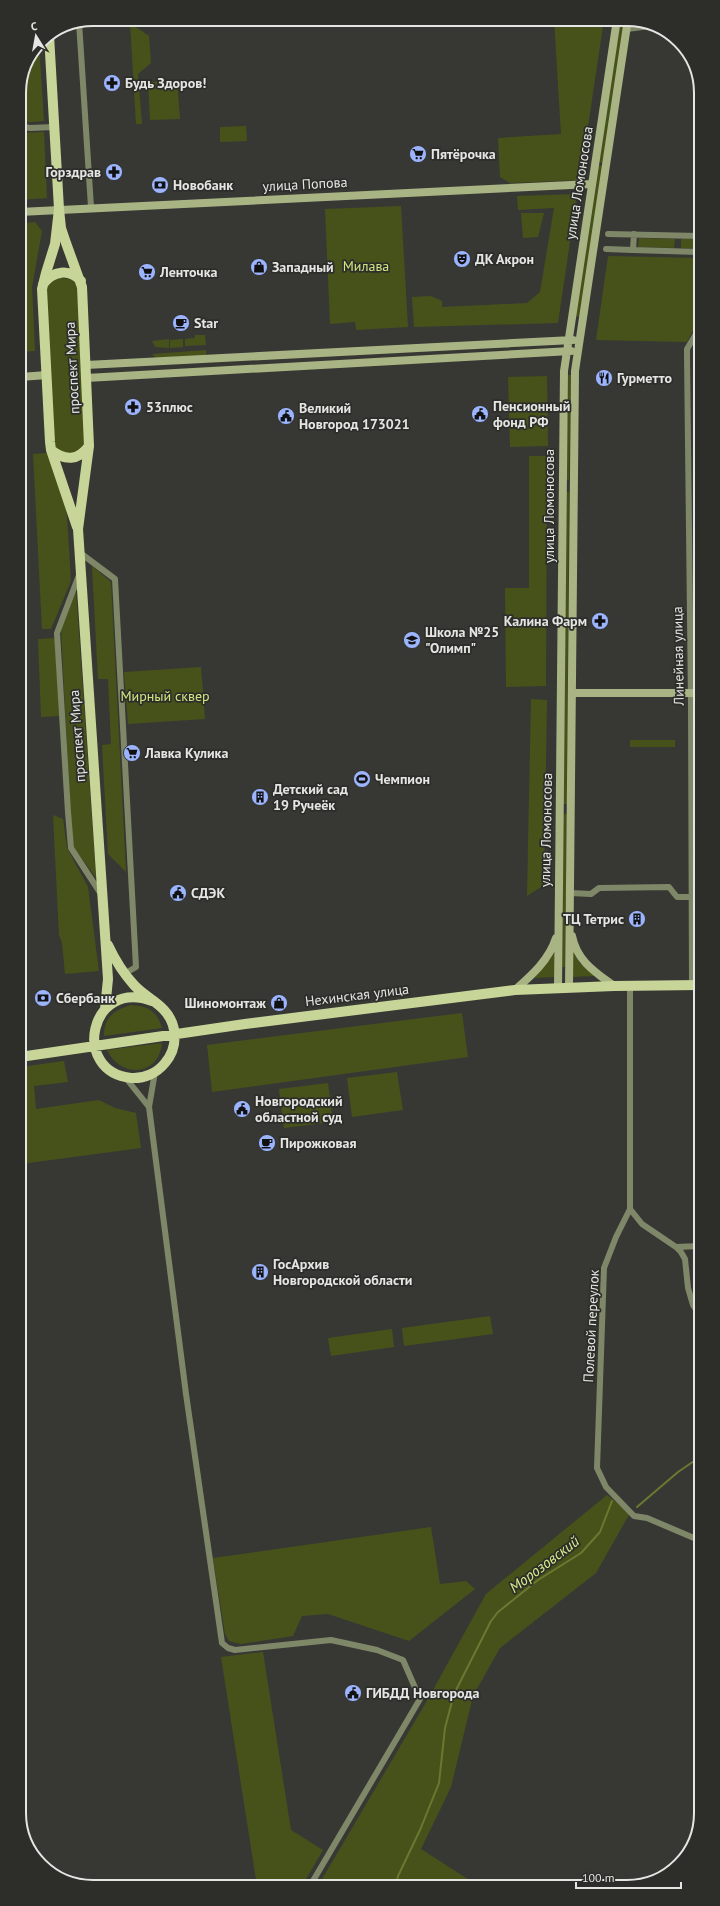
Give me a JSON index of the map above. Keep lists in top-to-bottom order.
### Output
{
  "streets": {
    "main road": [
      "улица Ломоносова",
      "улица Попова",
      "проспект Мира",
      "Нехинская улица"
    ],
    "street": ["Линейная улица", "Полевой переулок"]
  },
  "crossings": [
    ["улица Ломоносова", "улица Попова"],
    ["улица Ломоносова", "Нехинская улица"],
    ["улица Попова", "проспект Мира"],
    ["проспект Мира", "Нехинская улица"],
    ["Нехинская улица", "Полевой переулок"]
  ],
  "water": ["Морозовский"],
  "parks": ["Милава", "Мирный сквер"],
  "places": {
    "pharmacy": [
      "Будь Здоров!",
      "Горздрав",
      "53плюс",
      "Калина Фарм"
    ],
    "supermarket": ["Пятёрочка", "Ленточка", "Лавка Кулика"],
    "bank": ["Новобанк", "Сбербанк"],
    "theatre": ["ДК Акрон"],
    "shop": ["Западный", "Шиномонтаж"],
    "cafe": ["Star", "Пирожковая"],
    "restaurant": ["Гурметто"],
    "public building": [
      "Пенсионный фонд РФ",
      "Великий Новгород 173021",
      "СДЭК",
      "Новгородский областной суд",
      "ГИБДД Новгорода"
    ],
    "school or university": ["Школа №25 \"Олимп\""],
    "sports": ["Чемпион"],
    "building": ["Детский сад 19 Ручеёк", "ТЦ Тетрис", "ГосАрхив Новгородской области"]
  },
  "scale_bar": "100 m",
  "north": "top"
}
